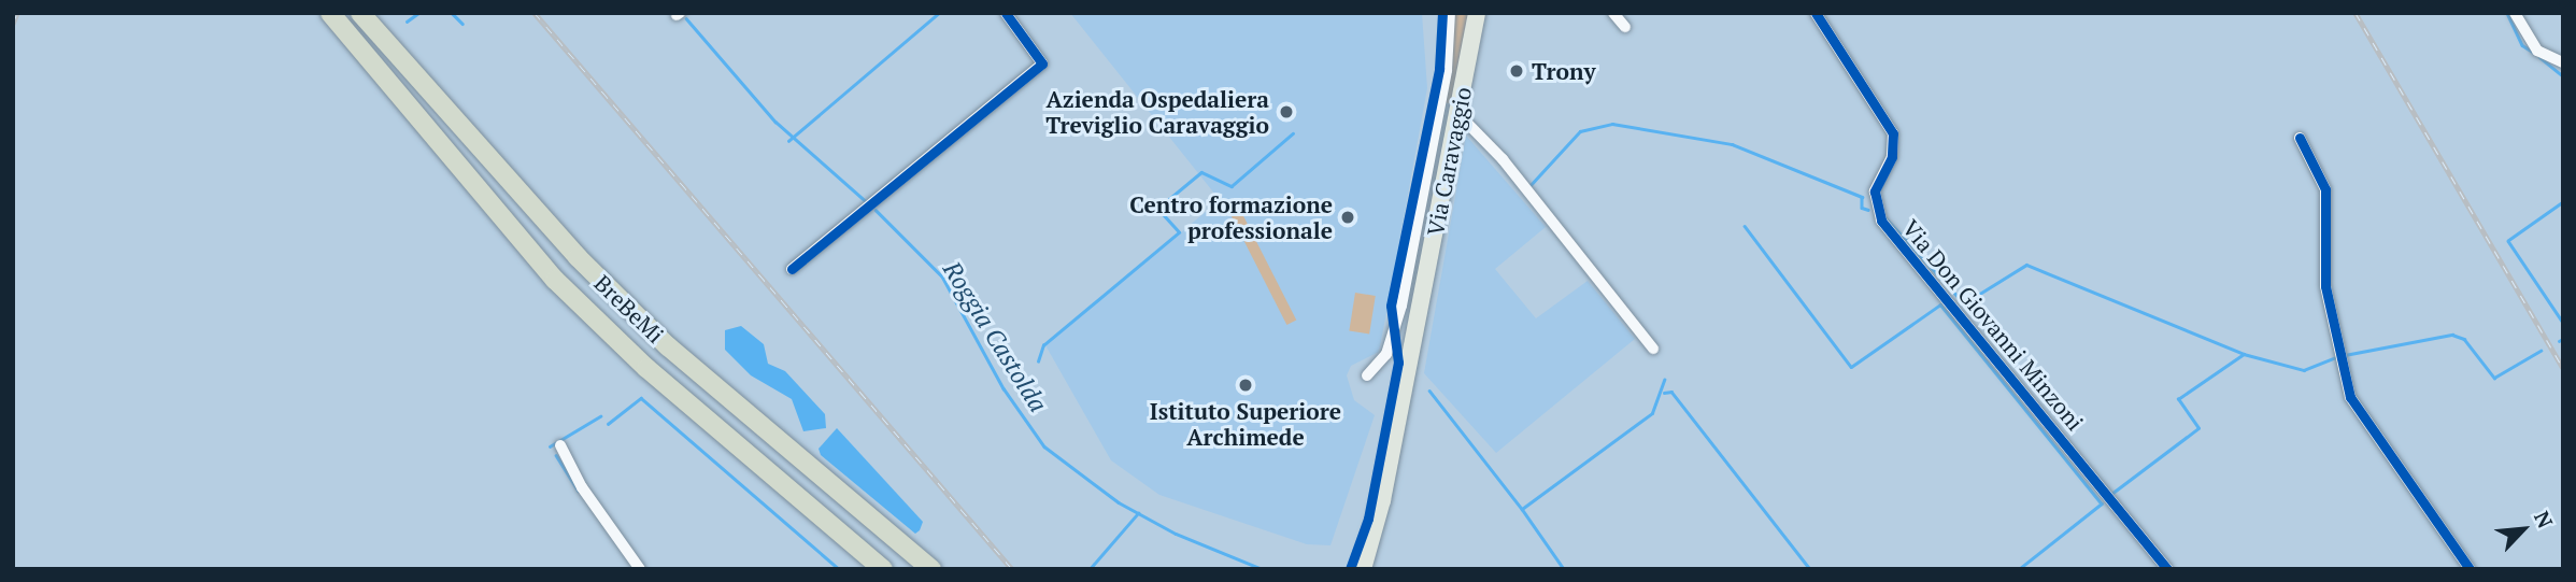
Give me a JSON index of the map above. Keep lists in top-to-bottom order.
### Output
{
  "streets": {
    "highway": ["BreBeMi"],
    "main road": ["Via Caravaggio"],
    "street": ["Via Don Giovanni Minzoni"]
  },
  "water": ["Roggia Castolda"],
  "places": [
    "Trony",
    "Azienda Ospedaliera Treviglio Caravaggio",
    "Centro formazione professionale",
    "Istituto Superiore Archimede"
  ],
  "north": "top right"
}
